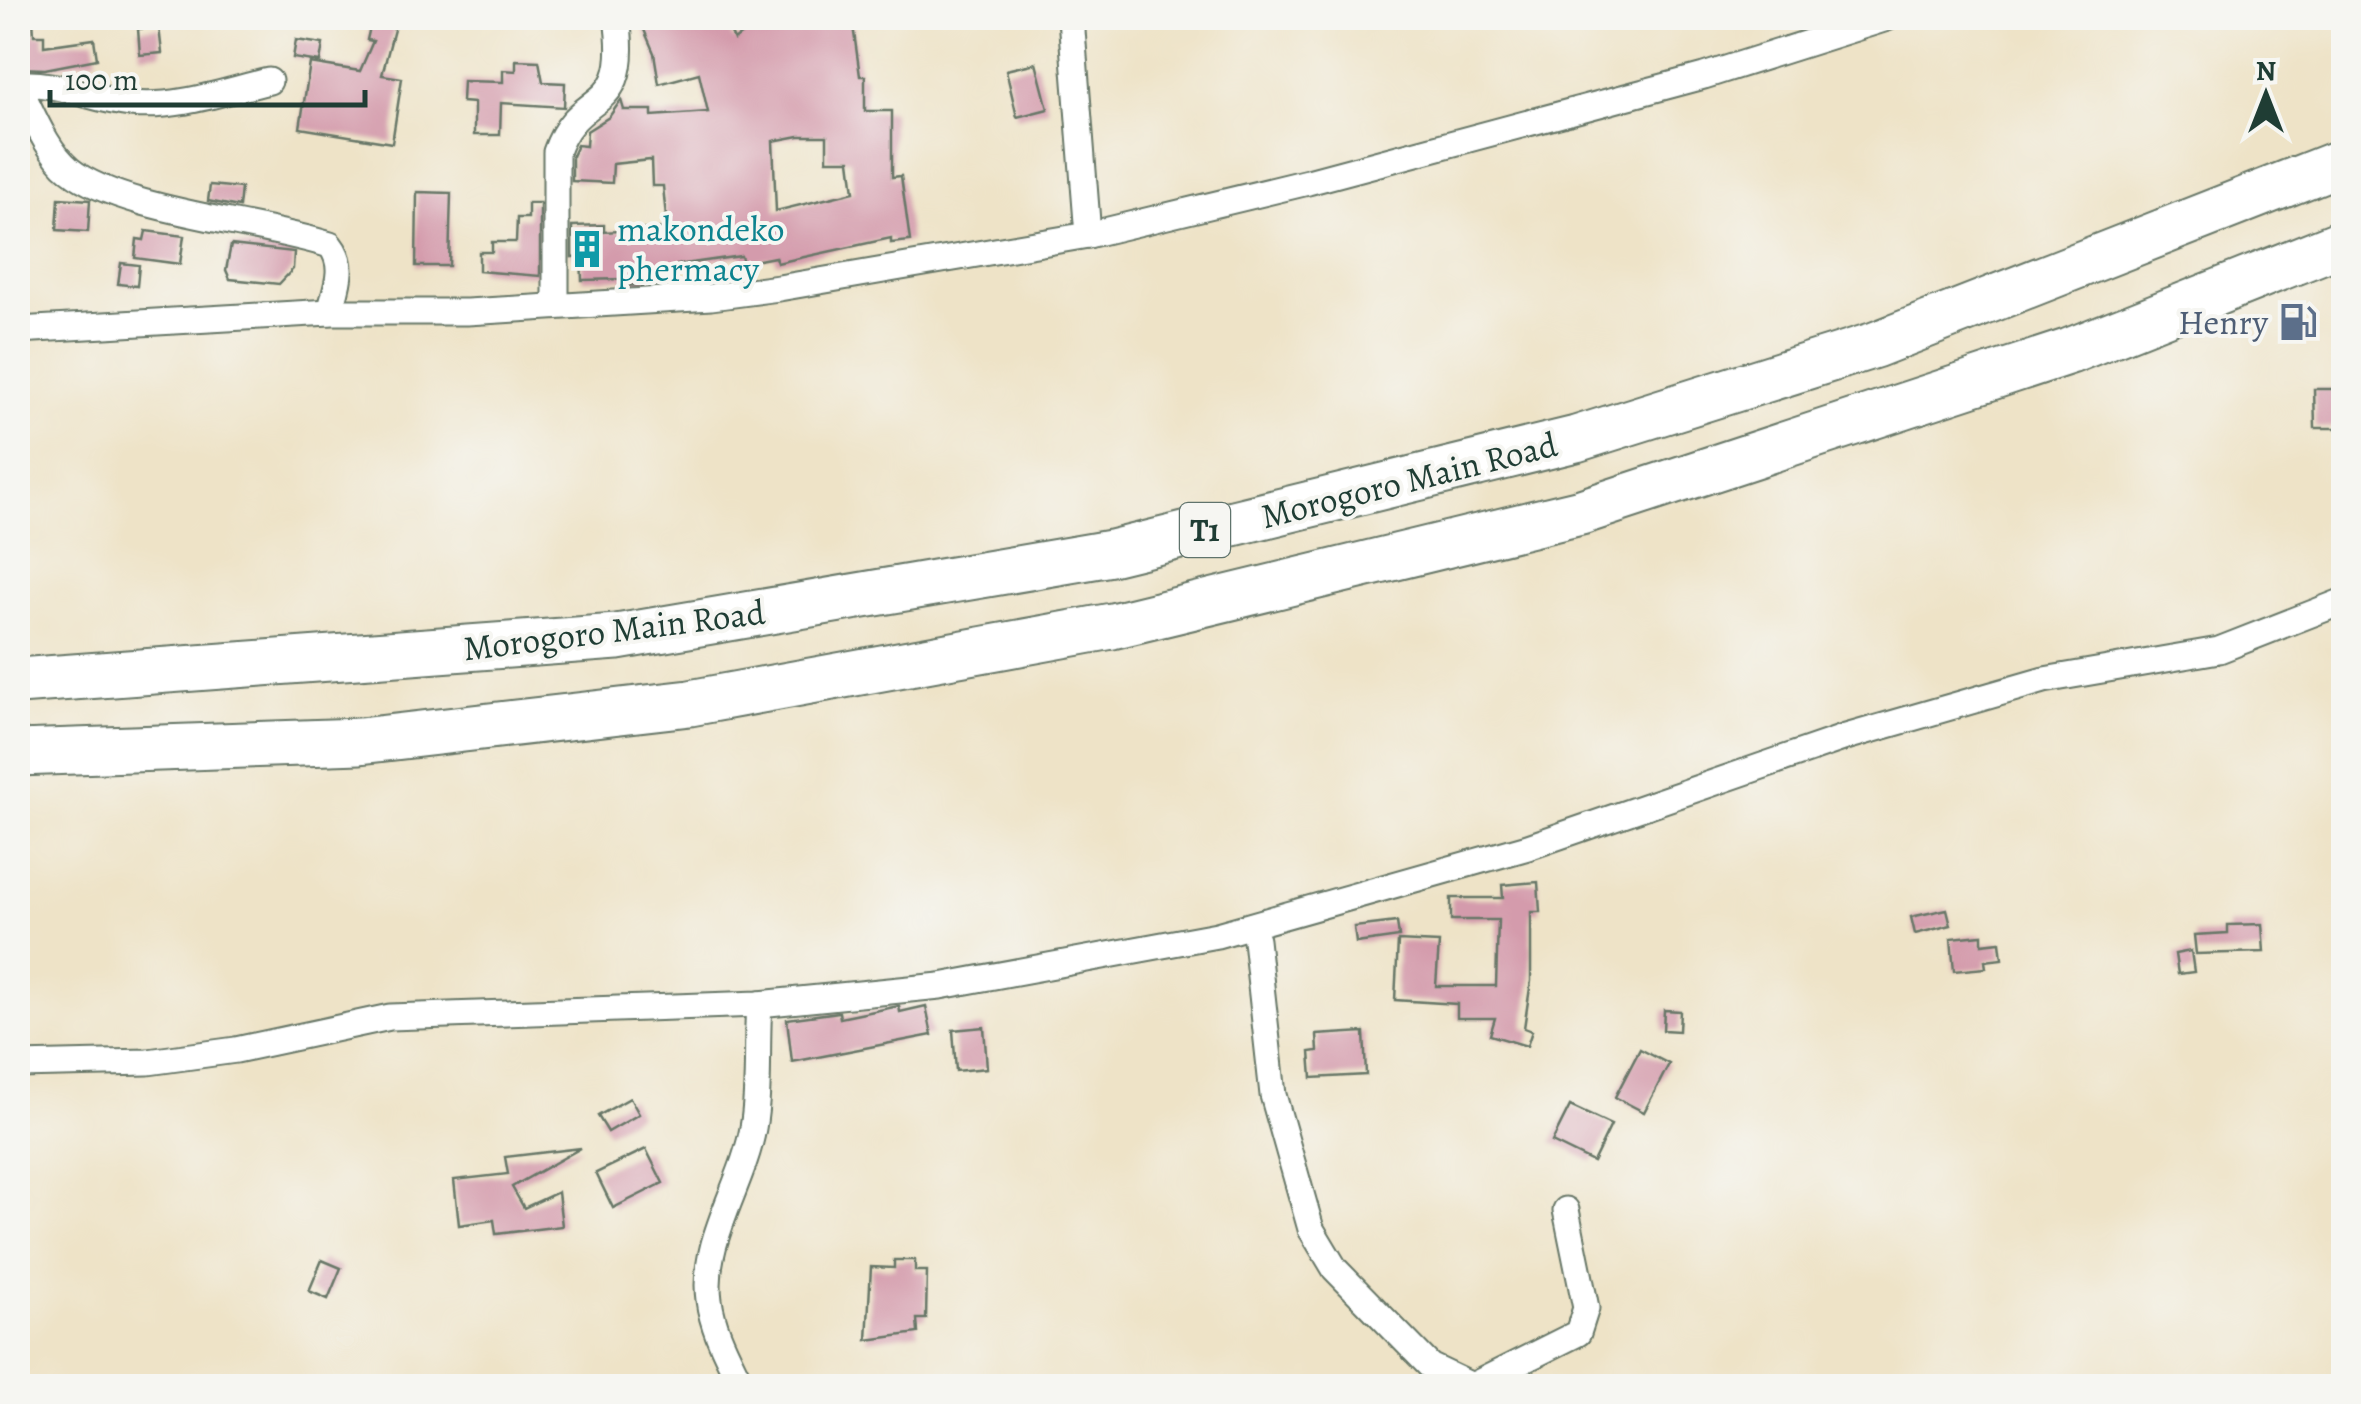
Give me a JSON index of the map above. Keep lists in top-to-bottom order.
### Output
{
  "streets": {
    "highway": ["Morogoro Main Road", "T1"]
  },
  "places": {
    "building": ["makondeko phermacy"],
    "fuel station": ["Henry"]
  },
  "scale_bar": "100 m",
  "north": "top"
}
